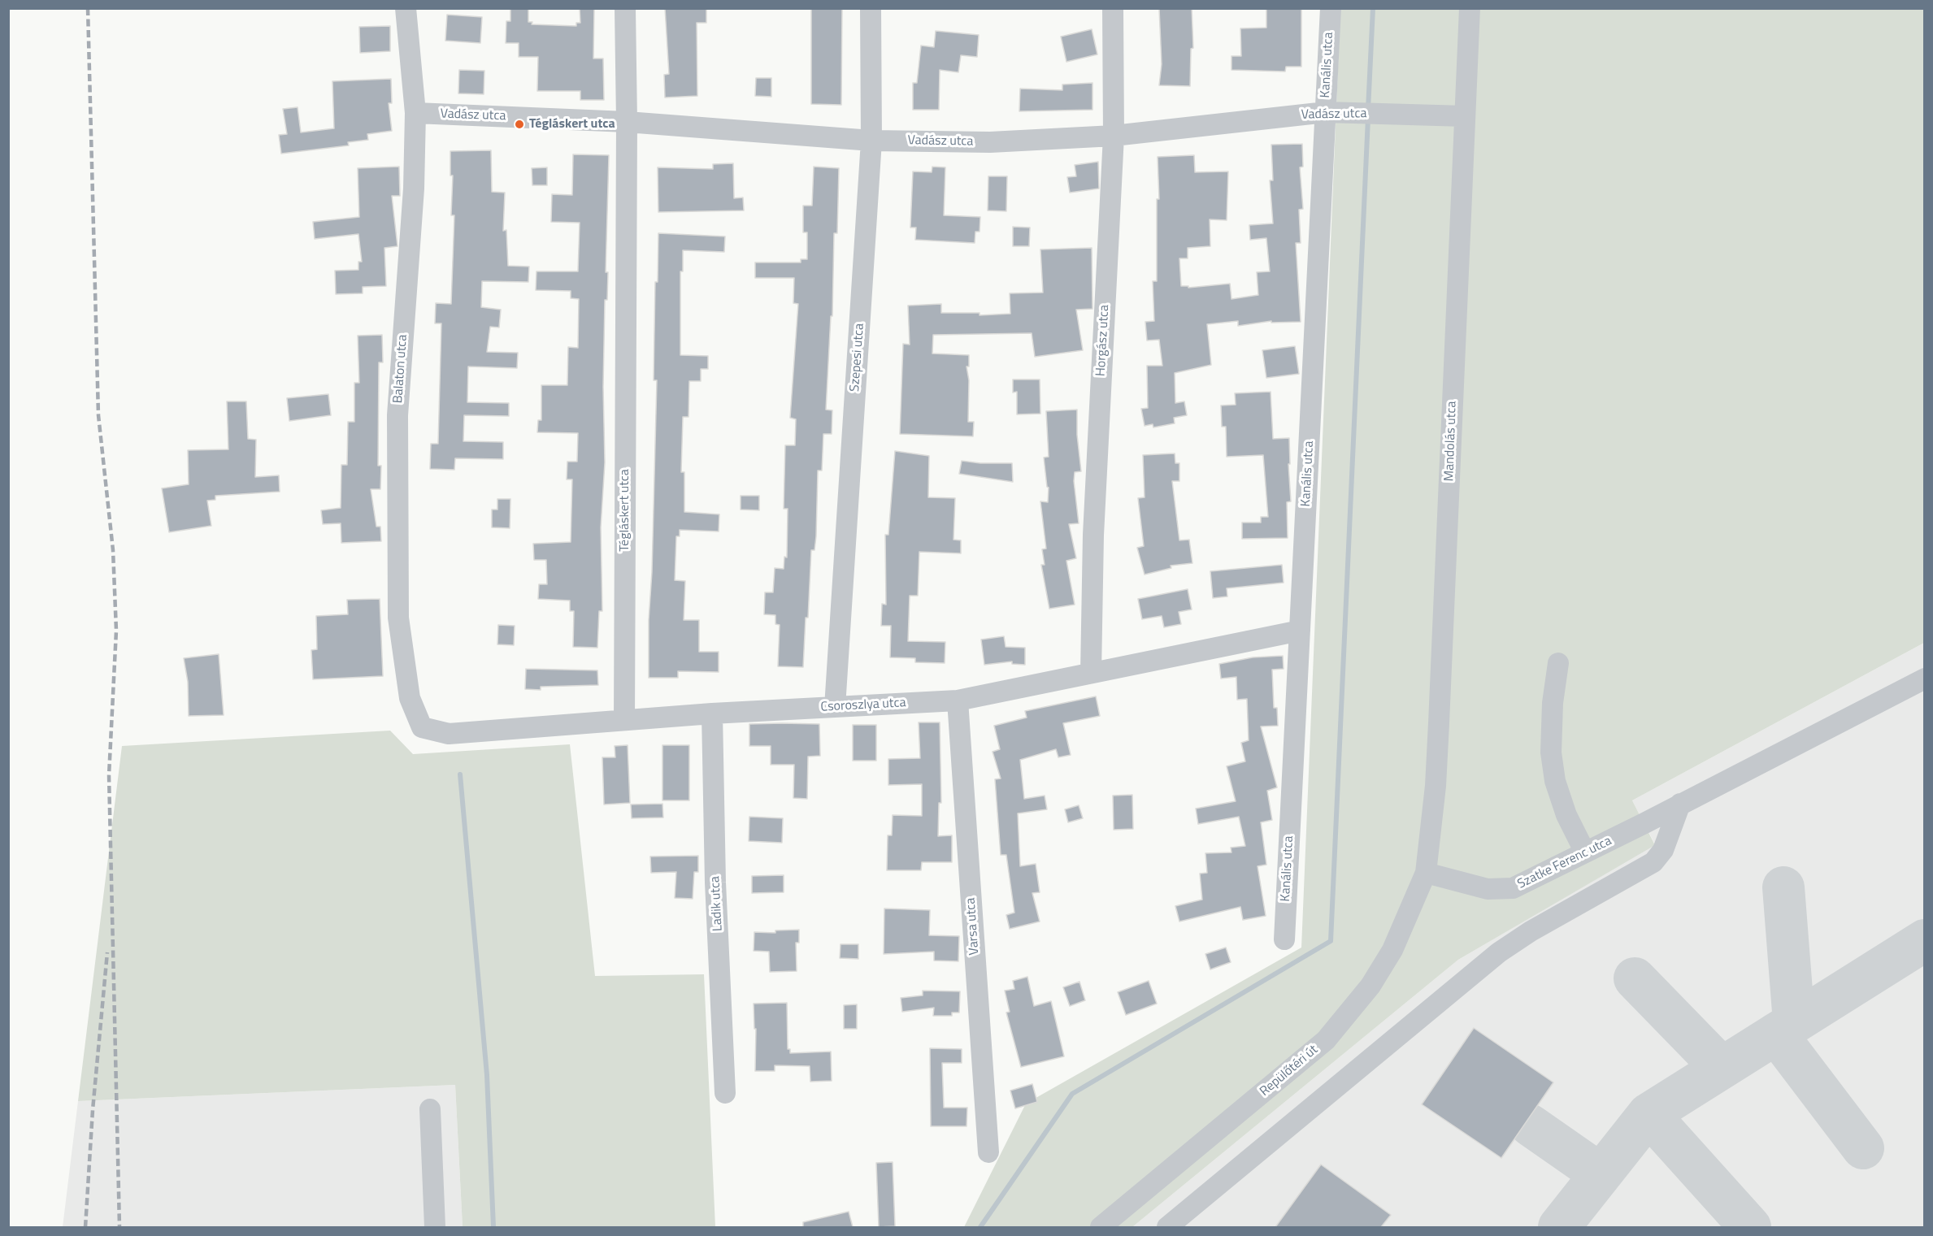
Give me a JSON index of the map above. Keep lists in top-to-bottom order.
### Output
{
  "streets": {
    "street": [
      "Kanális utca",
      "Vadász utca",
      "Horgász utca",
      "Szepesi utca",
      "Balaton utca",
      "Mandolás utca",
      "Tégláskert utca",
      "Csoroszlya utca",
      "Szatke Ferenc utca",
      "Ladik utca",
      "Varsa utca",
      "Repülőtéri út"
    ]
  },
  "crossings": [
    ["Kanális utca", "Vadász utca"],
    ["Kanális utca", "Csoroszlya utca"],
    ["Vadász utca", "Horgász utca"],
    ["Vadász utca", "Szepesi utca"],
    ["Vadász utca", "Balaton utca"],
    ["Vadász utca", "Mandolás utca"],
    ["Vadász utca", "Tégláskert utca"],
    ["Horgász utca", "Csoroszlya utca"],
    ["Szepesi utca", "Csoroszlya utca"],
    ["Balaton utca", "Csoroszlya utca"],
    ["Mandolás utca", "Szatke Ferenc utca"],
    ["Mandolás utca", "Repülőtéri út"],
    ["Tégláskert utca", "Csoroszlya utca"],
    ["Csoroszlya utca", "Ladik utca"],
    ["Csoroszlya utca", "Varsa utca"],
    ["Szatke Ferenc utca", "Repülőtéri út"]
  ],
  "places": ["Tégláskert utca"]
}
